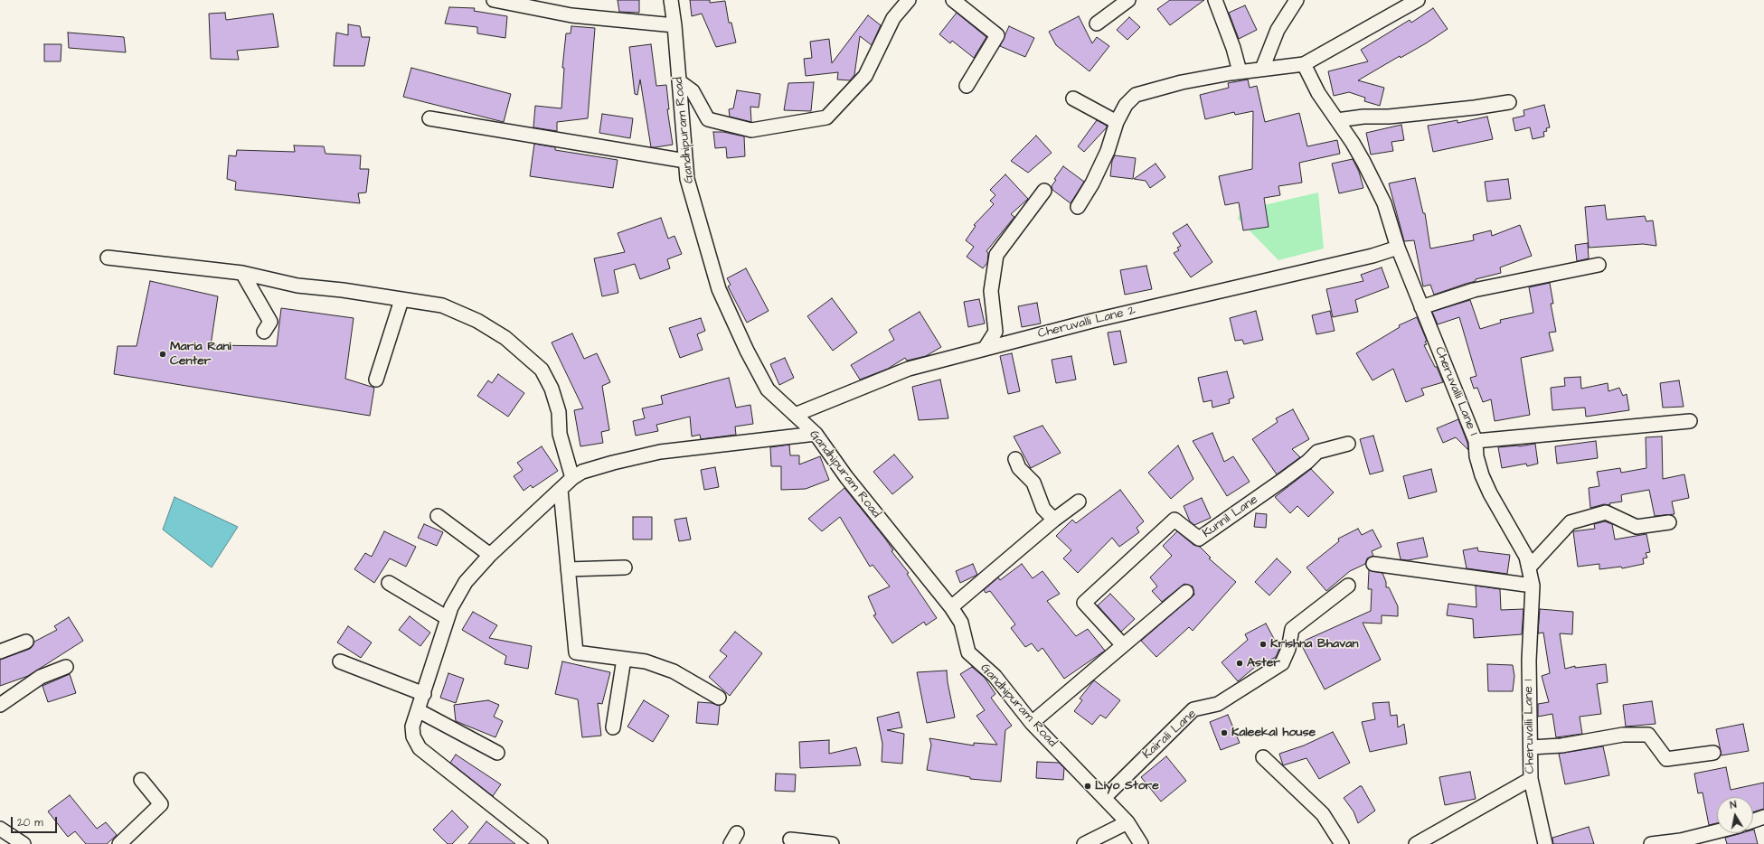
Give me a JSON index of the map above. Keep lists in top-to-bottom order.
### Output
{
  "streets": {
    "street": [
      "Gandhipuram Road",
      "Cheruvalli Lane 2",
      "Cheruvalli Lane 1",
      "Kunnil Lane",
      "Kairali Lane"
    ]
  },
  "crossings": [
    ["Gandhipuram Road", "Cheruvalli Lane 2"],
    ["Gandhipuram Road", "Kairali Lane"],
    ["Cheruvalli Lane 2", "Cheruvalli Lane 1"]
  ],
  "places": [
    "Maria Rani Center",
    "Krishna Bhavan",
    "Aster",
    "Kaleekal house",
    "Liyo Store"
  ],
  "scale_bar": "20 m",
  "north": "top"
}
